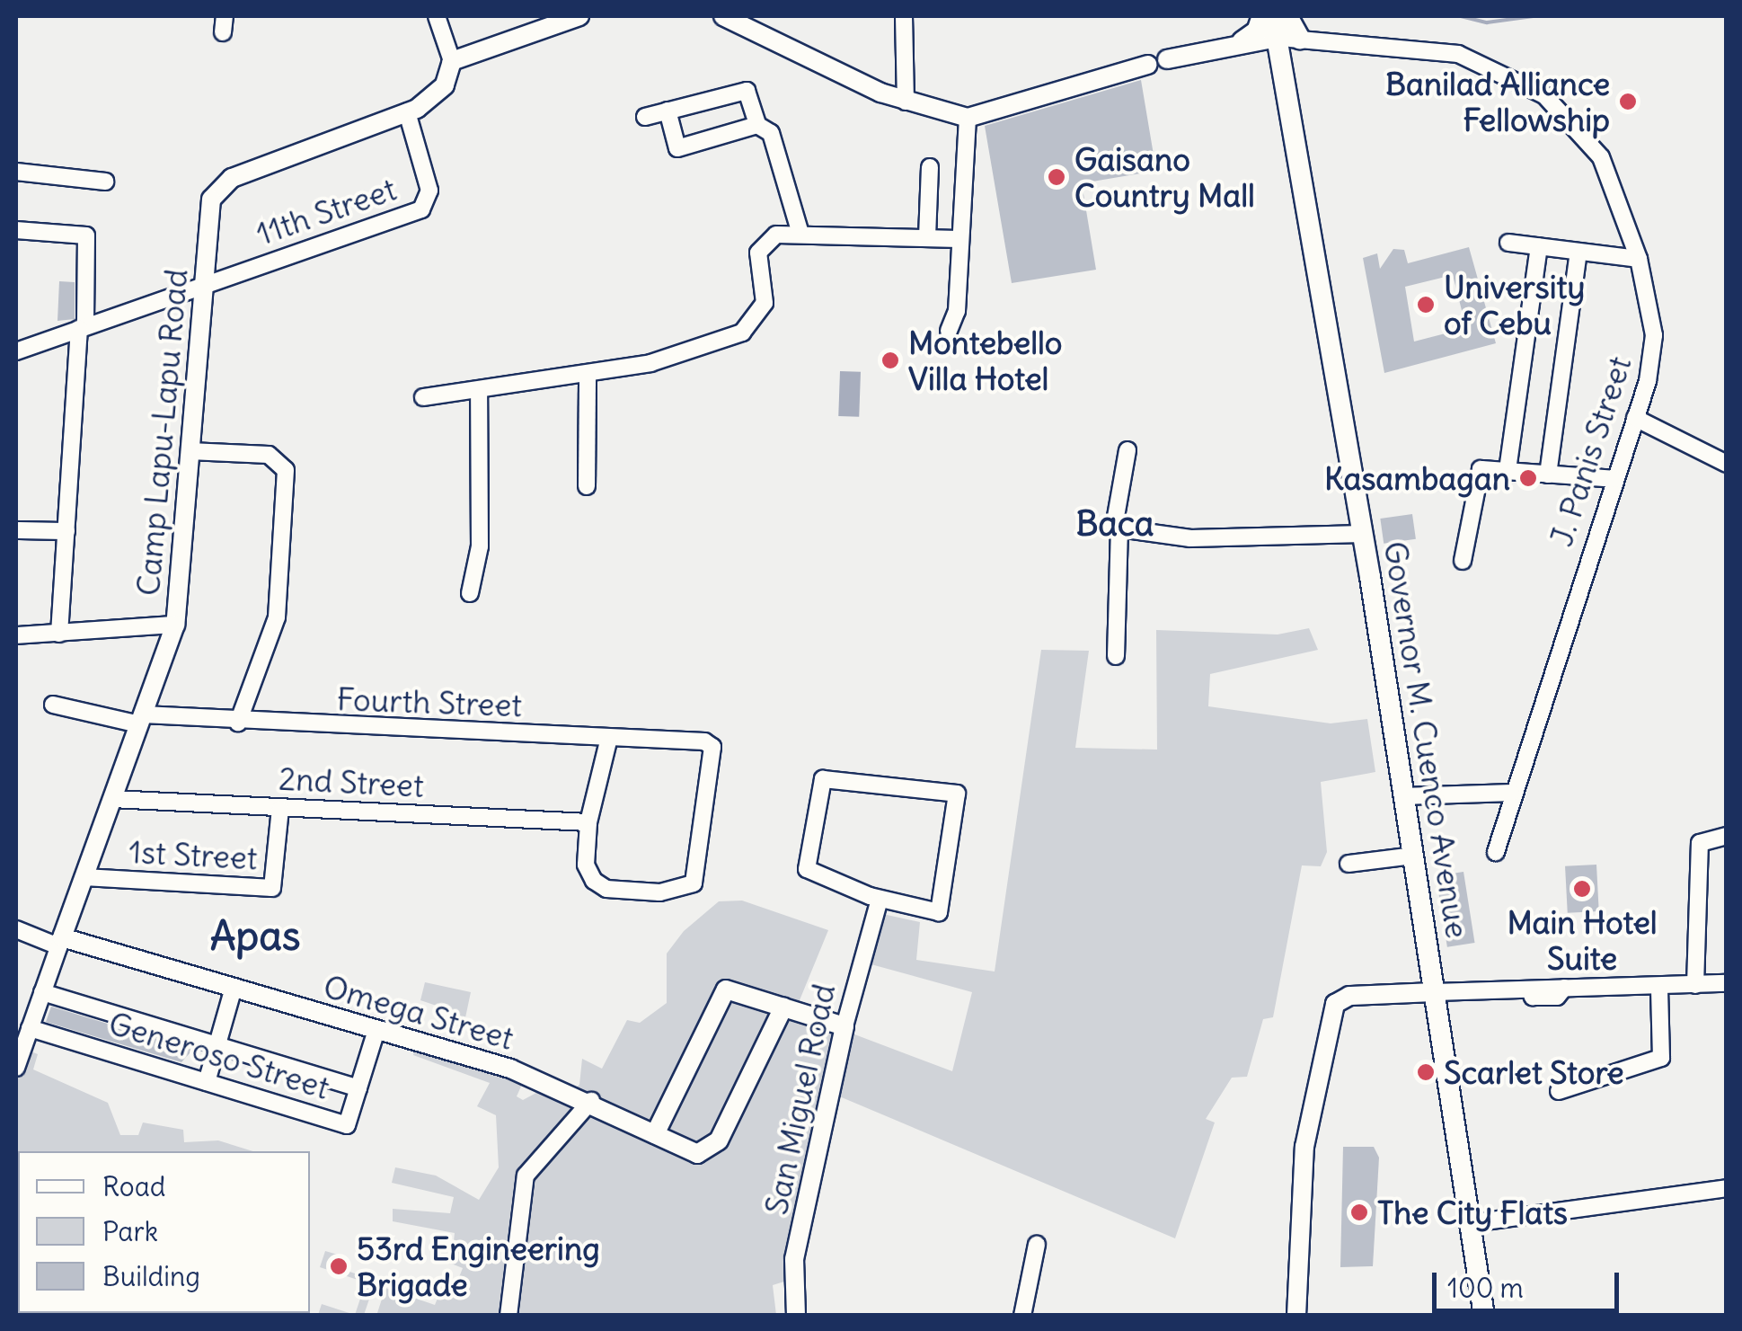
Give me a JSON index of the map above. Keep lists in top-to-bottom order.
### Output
{
  "streets": {
    "main road": ["Governor M. Cuenco Avenue"],
    "street": [
      "11th Street",
      "Camp Lapu-Lapu Road",
      "J. Panis Street",
      "Fourth Street",
      "2nd Street",
      "1st Street",
      "Omega Street",
      "Generoso Street",
      "San Miguel Road"
    ]
  },
  "crossings": [
    ["11th Street", "Camp Lapu-Lapu Road"],
    ["Camp Lapu-Lapu Road", "Fourth Street"],
    ["Camp Lapu-Lapu Road", "2nd Street"],
    ["Camp Lapu-Lapu Road", "1st Street"],
    ["Camp Lapu-Lapu Road", "Omega Street"],
    ["Camp Lapu-Lapu Road", "Generoso Street"],
    ["J. Panis Street", "Governor M. Cuenco Avenue"],
    ["Fourth Street", "2nd Street"],
    ["2nd Street", "1st Street"],
    ["Omega Street", "Generoso Street"]
  ],
  "districts": ["Baca", "Apas"],
  "places": [
    "Banilad Alliance Fellowship",
    "Gaisano Country Mall",
    "University of Cebu",
    "Montebello Villa Hotel",
    "Kasambagan",
    "Main Hotel Suite",
    "Scarlet Store",
    "The City Flats",
    "53rd Engineering Brigade"
  ],
  "legend": ["Road", "Park", "Building"],
  "scale_bar": "100 m"
}
